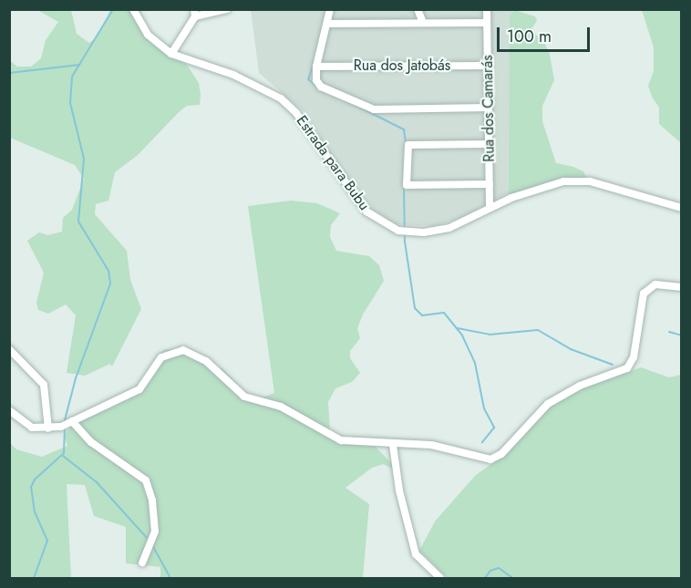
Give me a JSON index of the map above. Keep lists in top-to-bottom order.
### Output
{
  "streets": {
    "street": ["Rua dos Jatobás", "Rua dos Camarás", "Estrada para Bubu"]
  },
  "crossings": [
    ["Rua dos Jatobás", "Rua dos Camarás"],
    ["Rua dos Camarás", "Estrada para Bubu"]
  ],
  "scale_bar": "100 m"
}
